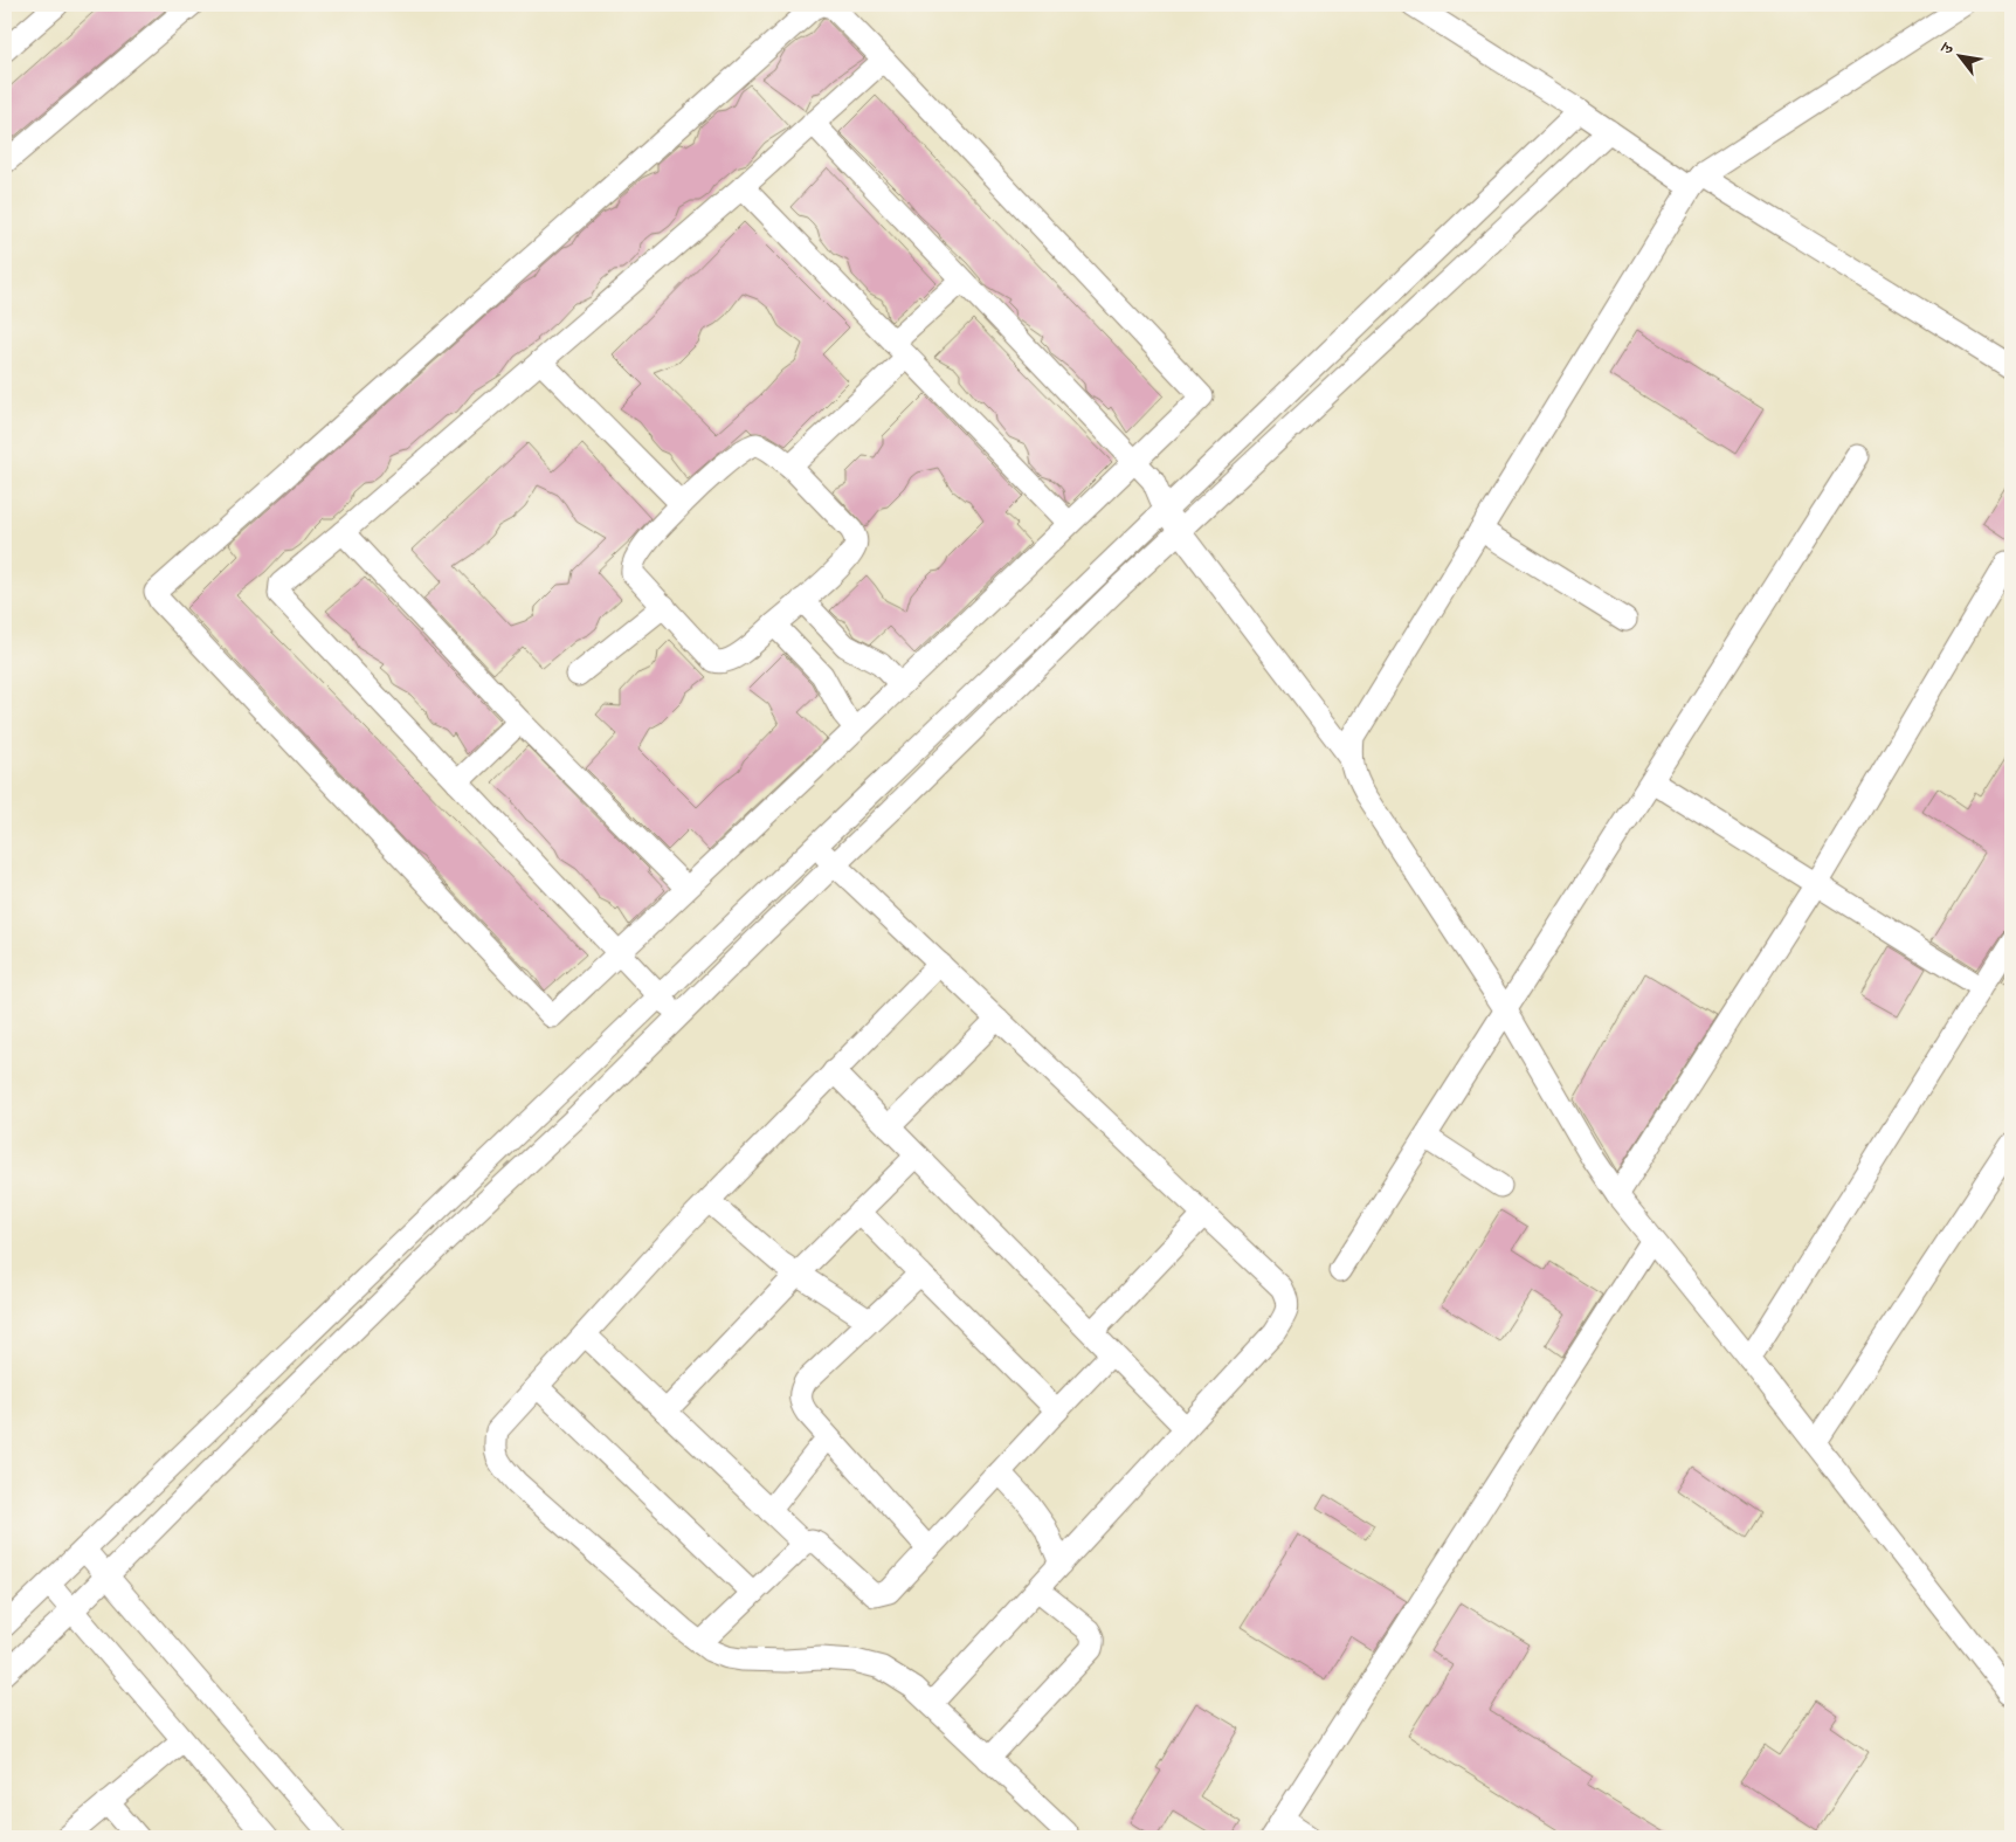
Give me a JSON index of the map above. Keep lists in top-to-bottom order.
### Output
{
  "north": "top left"
}
